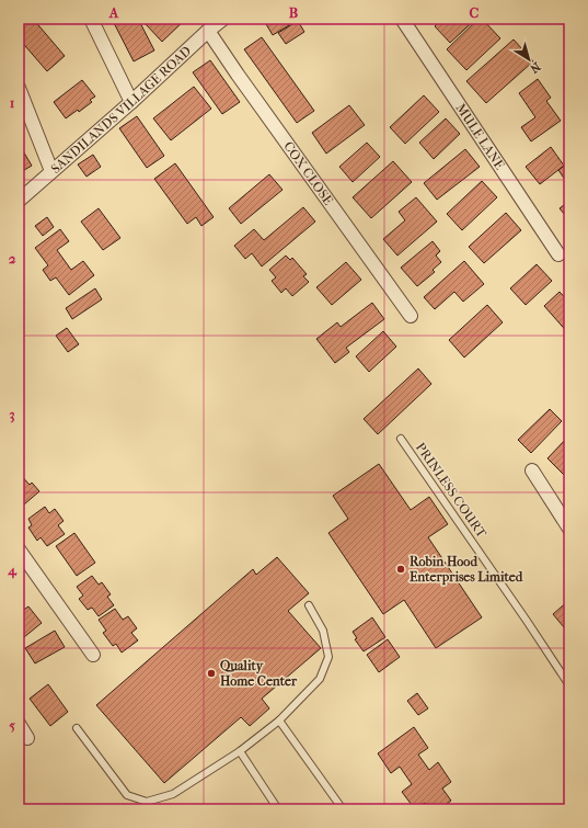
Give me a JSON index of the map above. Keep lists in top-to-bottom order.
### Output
{
  "streets": {
    "street": ["SANDILANDS VILLAGE ROAD", "MULE LANE", "COX CLOSE"],
    "lane": ["PRINLESS COURT"]
  },
  "crossings": [
    ["SANDILANDS VILLAGE ROAD", "COX CLOSE"]
  ],
  "places": ["Robin Hood Enterprises Limited", "Quality Home Center"],
  "north": "bottom right",
  "grid": {
    "columns": ["A", "B", "C"],
    "rows": [
      "1",
      "2",
      "3",
      "4",
      "5"
    ]
  }
}
